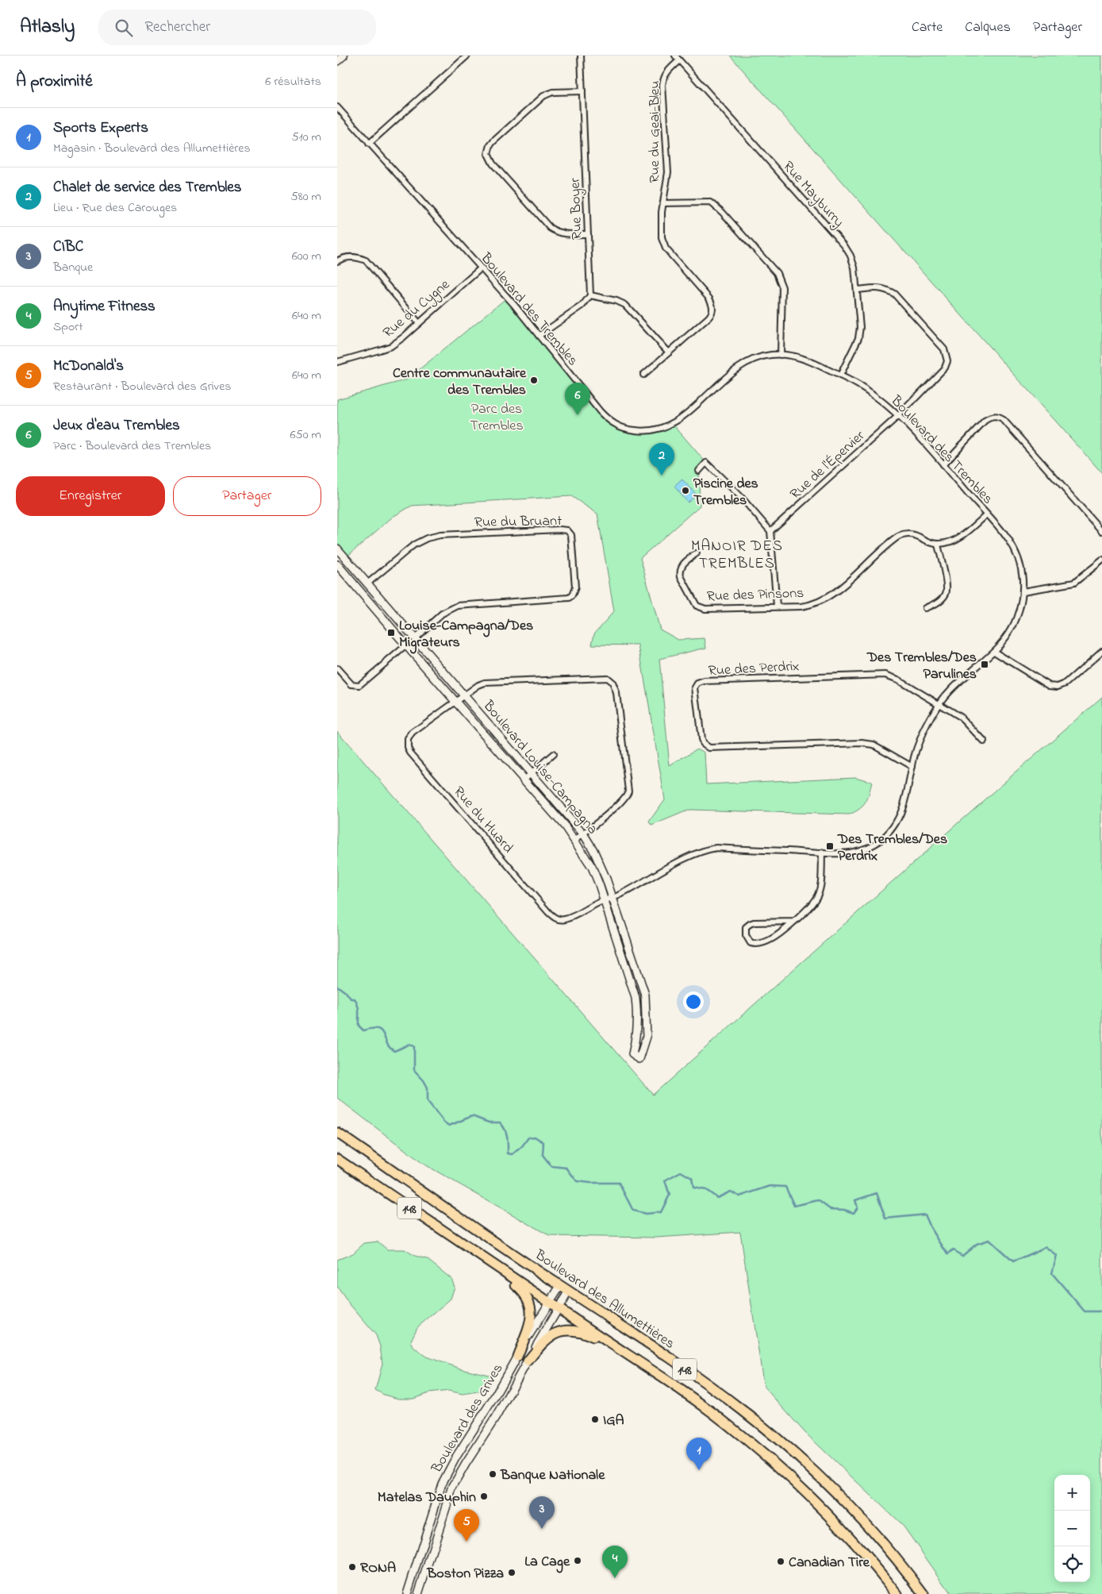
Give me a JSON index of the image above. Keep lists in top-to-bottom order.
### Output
{
  "streets": {
    "highway": ["148", "Boulevard des Allumettières"],
    "street": [
      "Rue du Geai-Bleu",
      "Rue Mayburry",
      "Rue Boyer",
      "Rue du Cygne",
      "Boulevard des Trembles",
      "Rue de l'Épervier",
      "Rue du Bruant",
      "Rue des Pinsons",
      "Rue des Perdrix",
      "Boulevard Louise-Campagna",
      "Rue du Huard",
      "Boulevard des Grives"
    ]
  },
  "crossings": [
    ["Rue du Geai-Bleu", "Rue Mayburry"],
    ["Rue Mayburry", "Boulevard des Trembles"],
    ["Rue Mayburry", "Rue de l'Épervier"],
    ["Rue du Cygne", "Boulevard des Trembles"],
    ["Boulevard des Trembles", "Rue de l'Épervier"],
    ["Boulevard des Trembles", "Rue des Perdrix"],
    ["Boulevard des Trembles", "Boulevard Louise-Campagna"],
    ["Boulevard des Trembles", "Rue du Huard"],
    ["Rue du Bruant", "Boulevard Louise-Campagna"],
    ["Boulevard Louise-Campagna", "Rue du Huard"],
    ["148", "Boulevard des Grives"],
    ["Boulevard des Allumettières", "Boulevard des Grives"]
  ],
  "districts": ["MANOIR DES TREMBLES"],
  "parks": ["Parc des Trembles"],
  "places": {
    "other": [
      "Centre communautaire des Trembles",
      "Piscine des Trembles",
      "IGA",
      "Banque Nationale",
      "Matelas Dauphin",
      "La Cage",
      "Canadian Tire",
      "RONA",
      "Boston Pizza"
    ],
    "transit": ["Louise-Campagna/Des Migrateurs", "Des Trembles/Des Parulines", "Des Trembles/Des Perdrix"]
  },
  "page": {
    "header": "Atlasly",
    "search": "Rechercher",
    "nav": ["Carte", "Calques", "Partager"],
    "heading": ["À proximité", "6 résultats"],
    "list": [
      {
        "mark": "1",
        "name": "Sports Experts",
        "note": "Magasin · Boulevard des Allumettières",
        "value": "510 m"
      },
      {
        "mark": "2",
        "name": "Chalet de service des Trembles",
        "note": "Lieu · Rue des Carouges",
        "value": "580 m"
      },
      {
        "mark": "3",
        "name": "CIBC",
        "note": "Banque",
        "value": "600 m"
      },
      {
        "mark": "4",
        "name": "Anytime Fitness",
        "note": "Sport",
        "value": "640 m"
      },
      {
        "mark": "5",
        "name": "McDonald's",
        "note": "Restaurant · Boulevard des Grives",
        "value": "640 m"
      },
      {
        "mark": "6",
        "name": "Jeux d'eau Trembles",
        "note": "Parc · Boulevard des Trembles",
        "value": "650 m"
      }
    ],
    "pins": [
      "6",
      "2",
      "1",
      "3",
      "5",
      "4"
    ],
    "buttons": ["Enregistrer", "Partager"],
    "map_buttons": ["+", "−"]
  }
}
